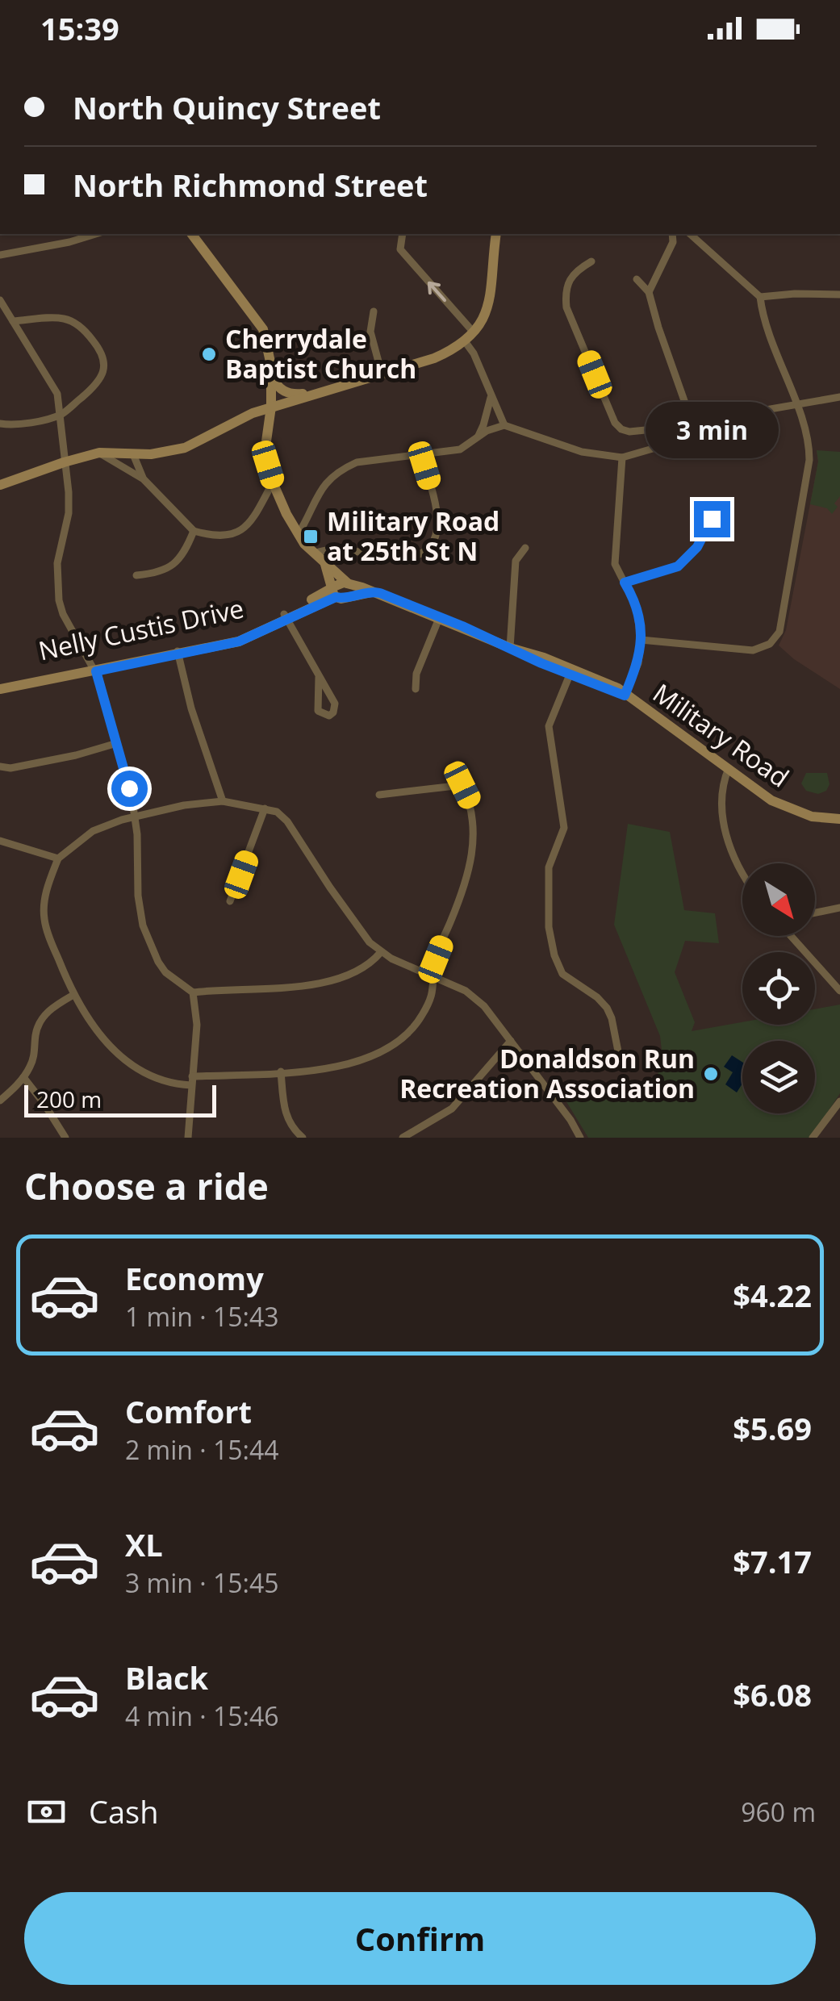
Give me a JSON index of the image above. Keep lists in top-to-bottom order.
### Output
{
  "streets": {
    "main road": ["Nelly Custis Drive", "Military Road"]
  },
  "crossings": [
    ["Nelly Custis Drive", "Military Road"]
  ],
  "places": {
    "other": ["Cherrydale Baptist Church", "Donaldson Run Recreation Association"],
    "transit": ["Military Road at 25th St N"]
  },
  "scale_bar": "200 m",
  "north": "bottom right",
  "page": {
    "status": "15:39",
    "banner": ["North Quincy Street", "North Richmond Street"],
    "bubble": "3 min",
    "scale": "200 m",
    "heading": "Choose a ride",
    "list": [
      {
        "name": "Economy",
        "note": "1 min · 15:43",
        "value": "$4.22"
      },
      {
        "name": "Comfort",
        "note": "2 min · 15:44",
        "value": "$5.69"
      },
      {
        "name": "XL",
        "note": "3 min · 15:45",
        "value": "$7.17"
      },
      {
        "name": "Black",
        "note": "4 min · 15:46",
        "value": "$6.08"
      }
    ],
    "pay": ["Cash", "960 m"],
    "buttons": "Confirm"
  }
}
